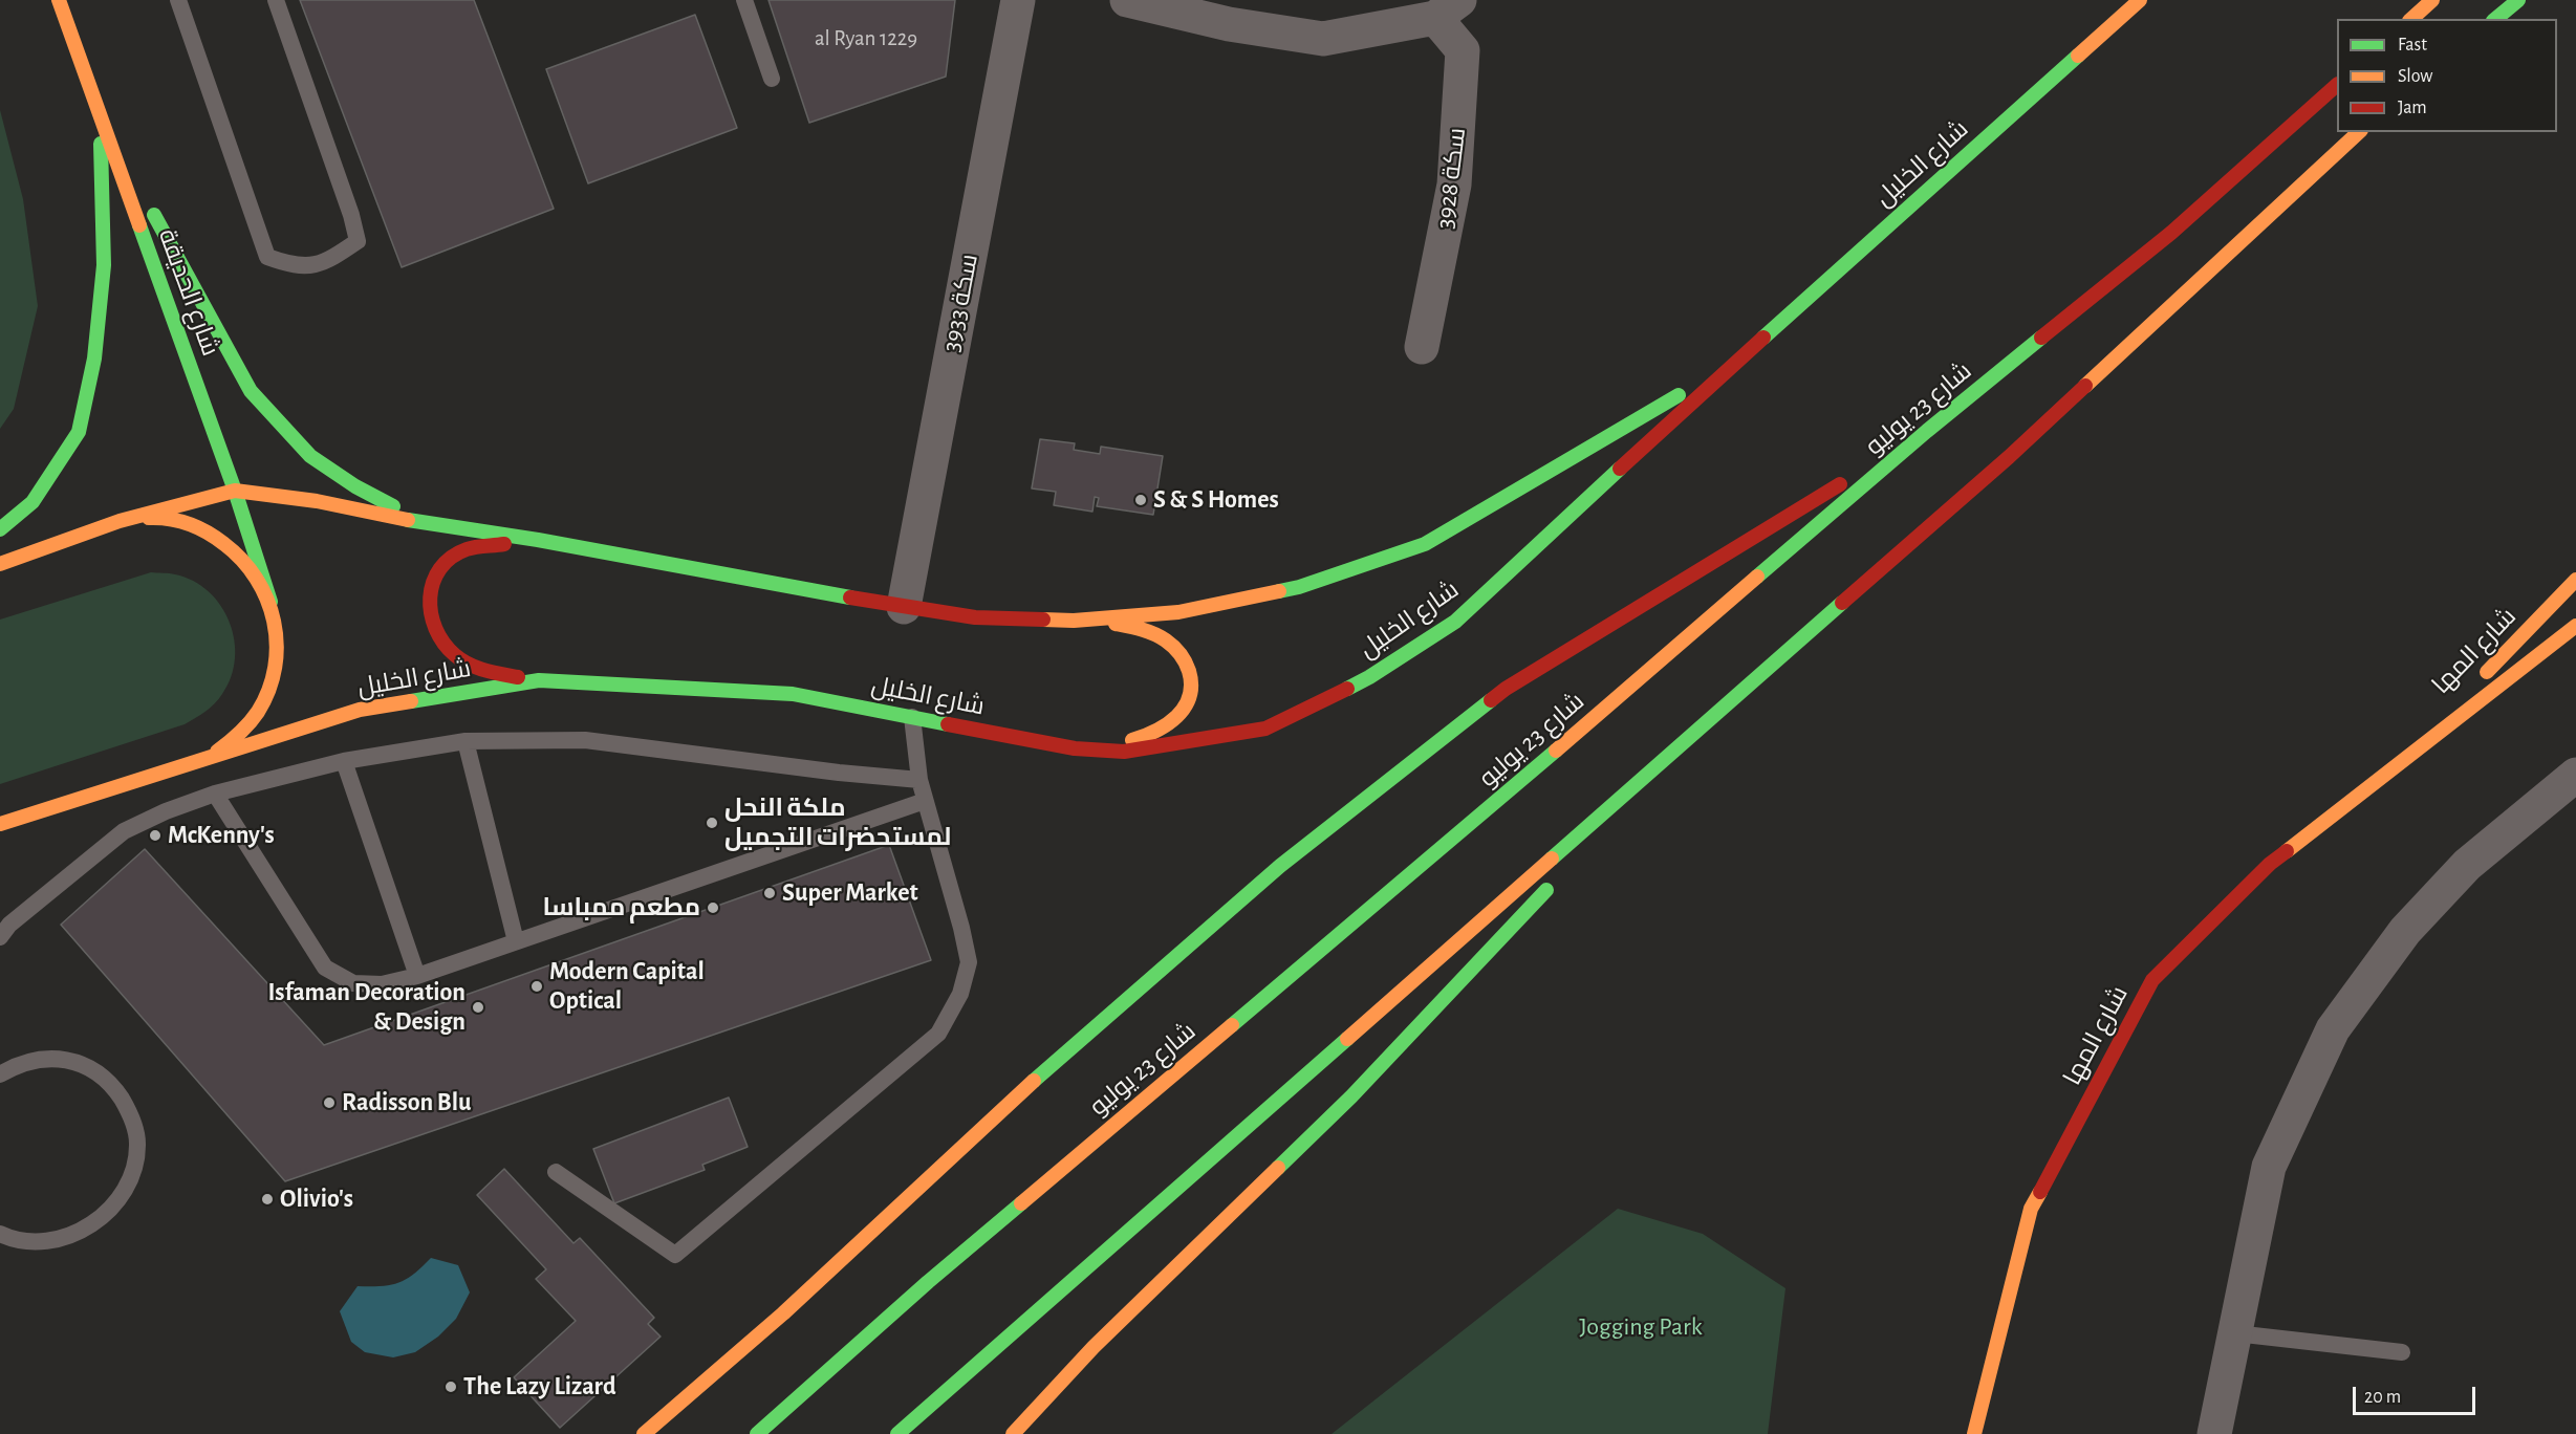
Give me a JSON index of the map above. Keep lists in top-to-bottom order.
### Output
{
  "streets": {
    "street": [
      "شارع الخليل",
      "سكة 3928",
      "شارع الحديقة",
      "سكة 3933",
      "شارع 23 يوليو",
      "شارع المها"
    ]
  },
  "crossings": [
    ["شارع الخليل", "شارع الحديقة"],
    ["شارع الخليل", "سكة 3933"]
  ],
  "parks": ["Jogging Park"],
  "places": [
    "S & S Homes",
    "ملكة النحل لمستحضرات التجميل",
    "McKenny's",
    "Super Market",
    "مطعم ممباسا",
    "Modern Capital Optical",
    "Isfaman Decoration & Design",
    "Radisson Blu",
    "Olivio's",
    "The Lazy Lizard"
  ],
  "house_numbers": ["al Ryan 1229"],
  "legend": ["Fast", "Slow", "Jam"],
  "scale_bar": "20 m"
}
